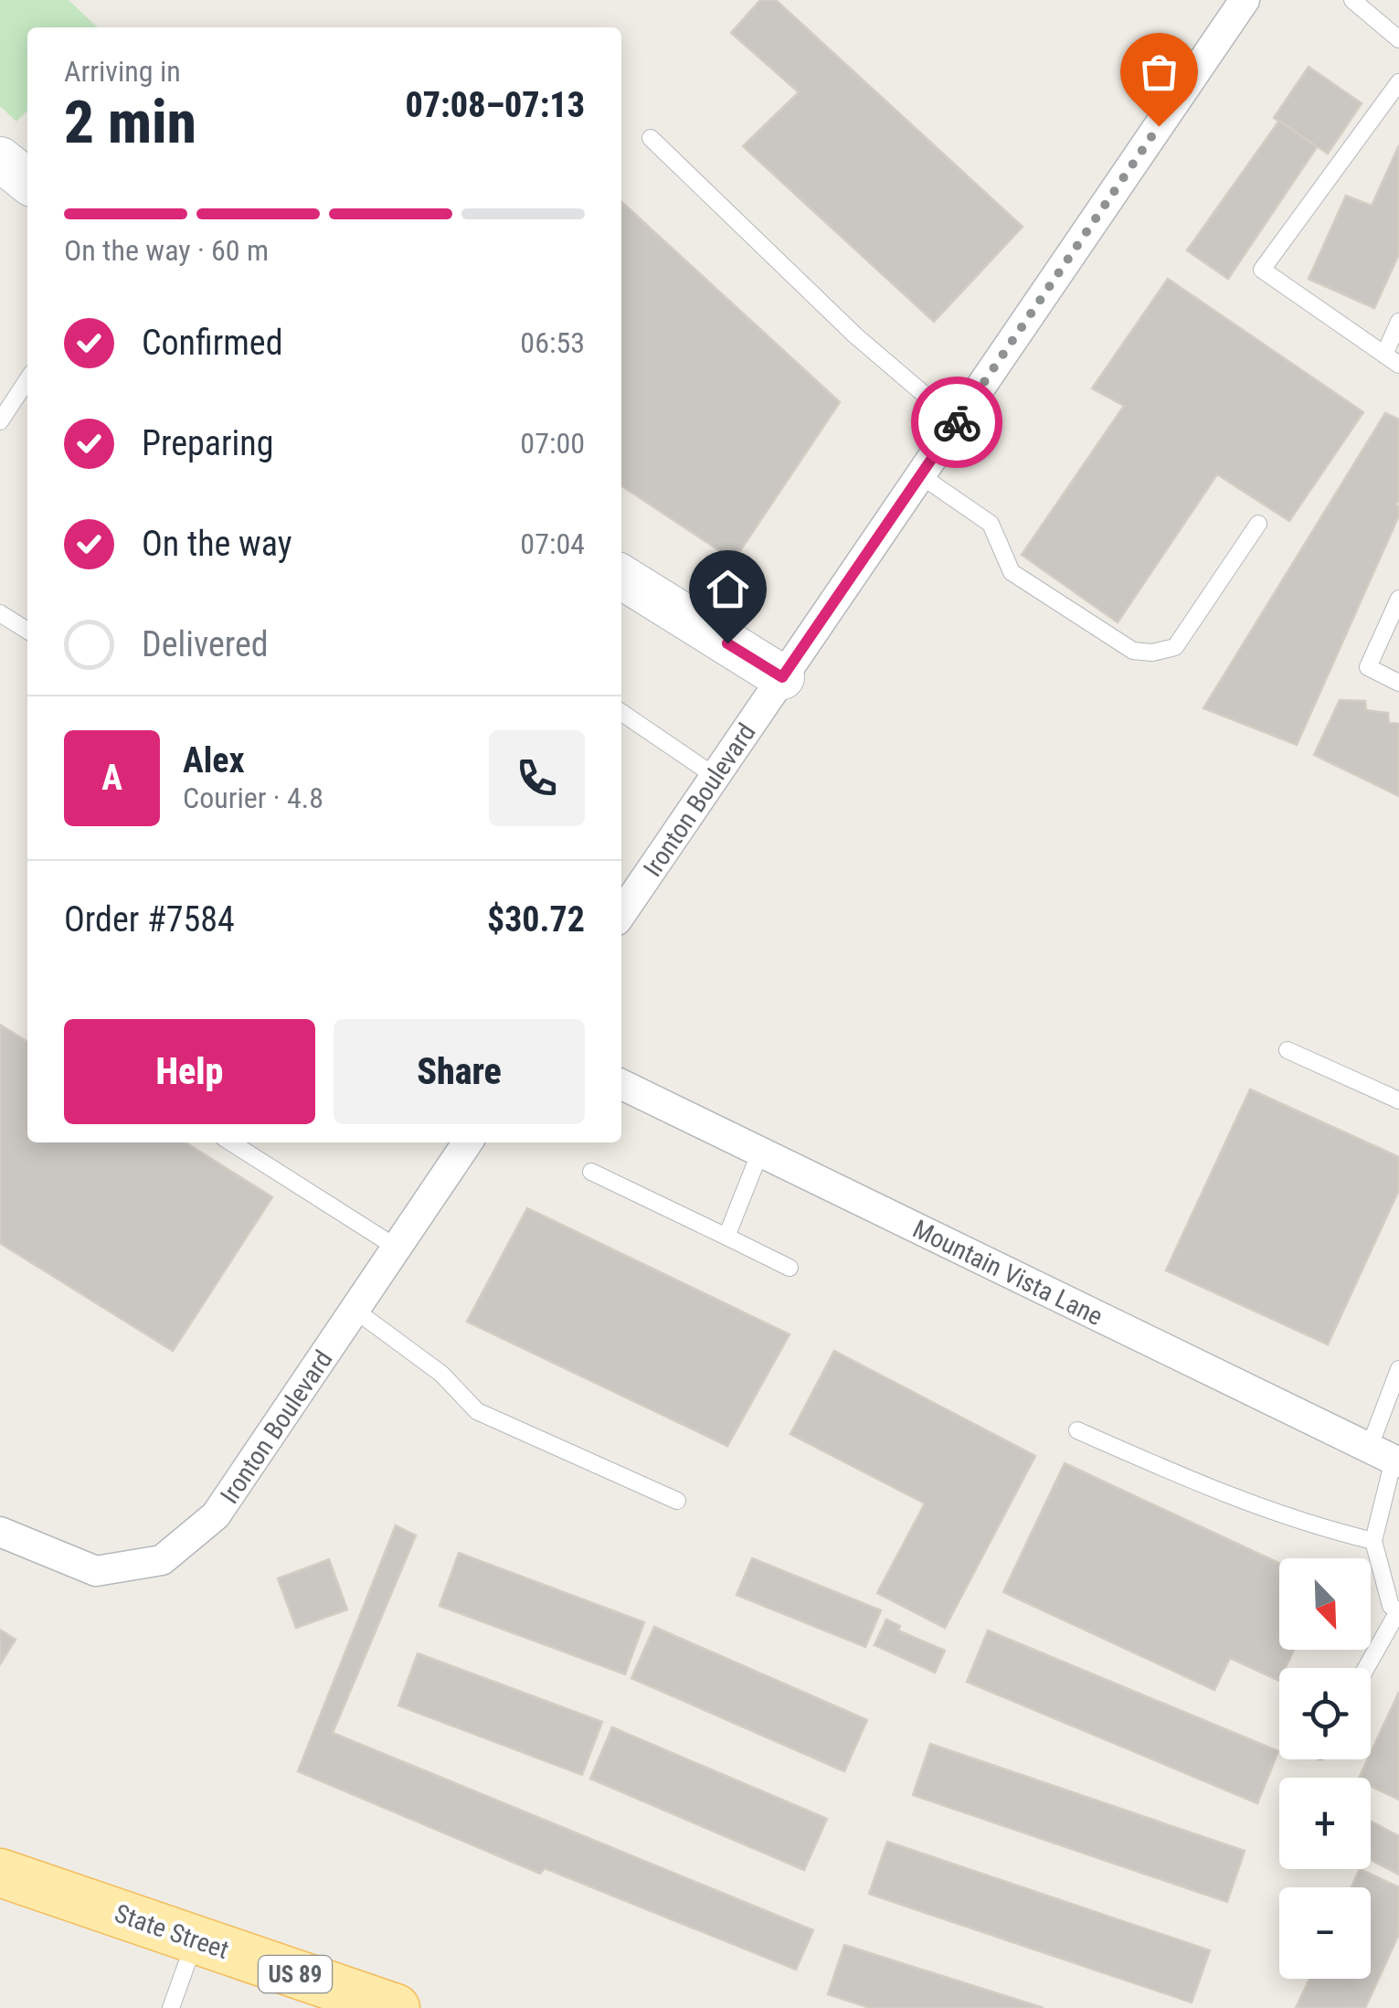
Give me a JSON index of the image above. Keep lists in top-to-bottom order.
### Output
{
  "streets": {
    "main road": ["State Street", "US 89"],
    "street": ["Ironton Boulevard", "Mountain Vista Lane"]
  },
  "north": "bottom right",
  "page": {
    "heading": ["2 min", "Arriving in", "07:08–07:13"],
    "panel": [
      "Alex",
      "Courier · 4.8",
      "Order #7584",
      "$30.72"
    ],
    "bar": "On the way · 60 m",
    "list": [
      ["Confirmed", "06:53"],
      ["Preparing", "07:00"],
      ["On the way", "07:04"],
      "Delivered"
    ],
    "round": "A",
    "buttons": ["Help", "Share"],
    "map_buttons": ["+", "−"]
  }
}
